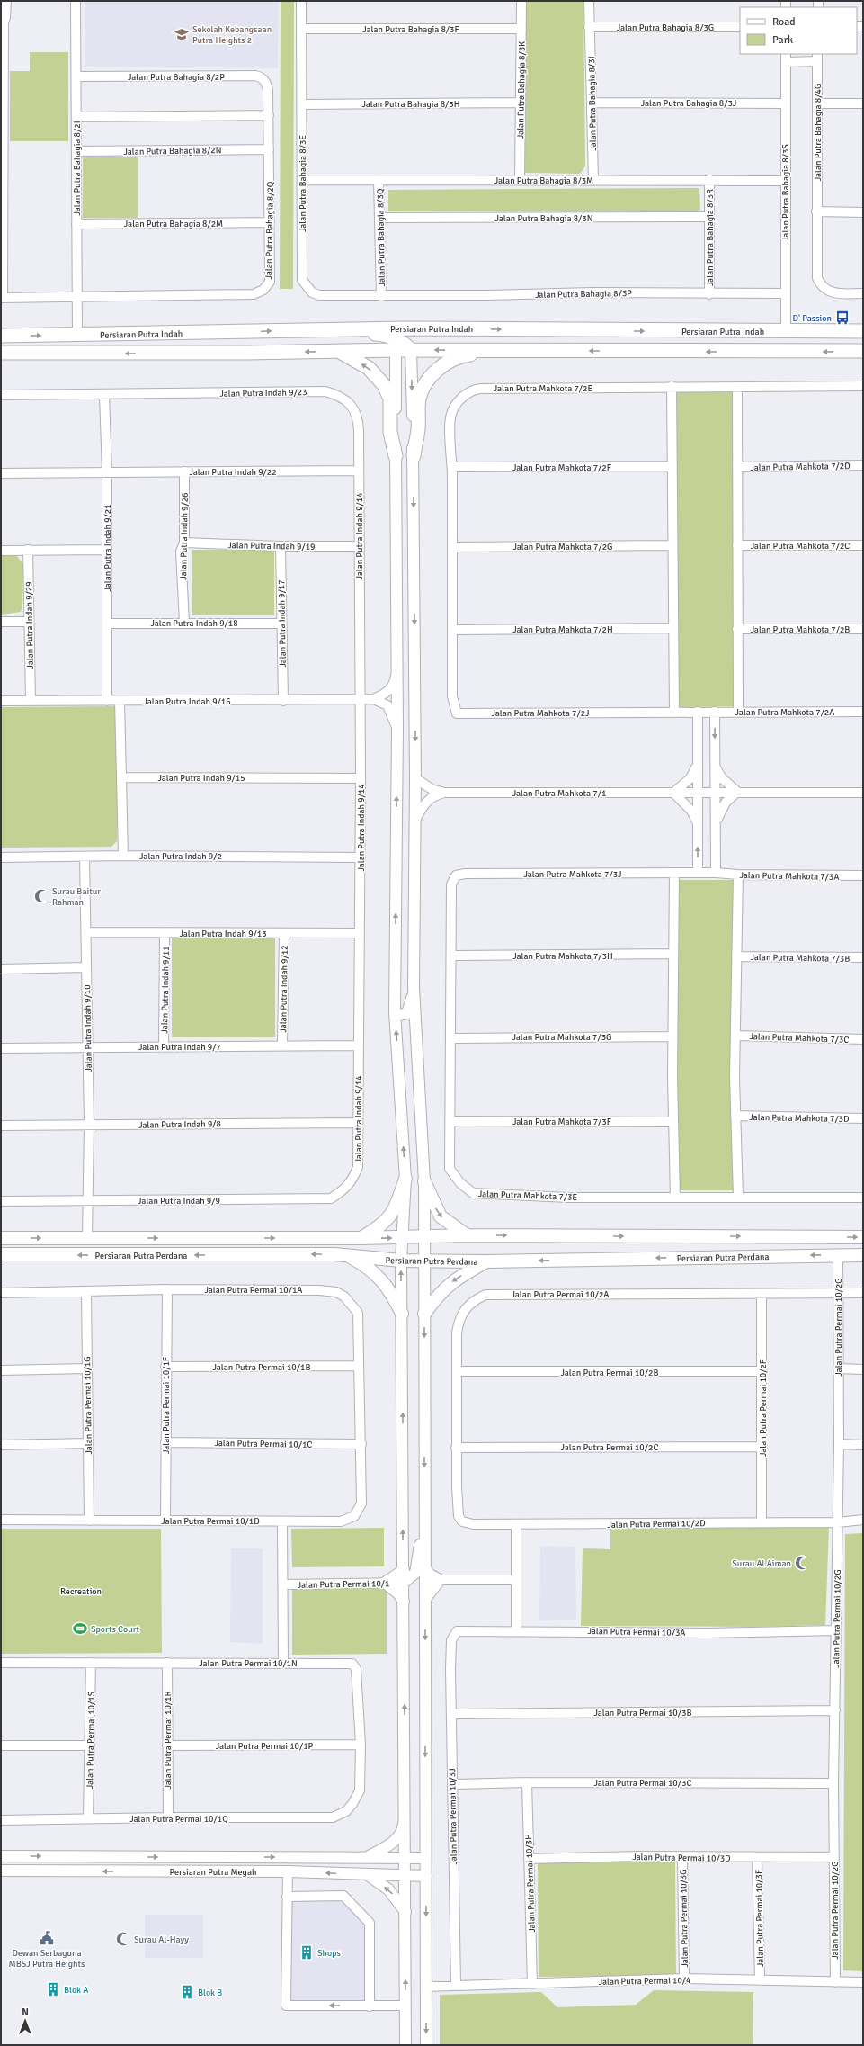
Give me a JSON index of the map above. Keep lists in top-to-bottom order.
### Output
{
  "streets": {
    "main road": ["Persiaran Putra Indah", "Persiaran Putra Perdana"],
    "street": [
      "Jalan Putra Bahagia 8/3G",
      "Jalan Putra Bahagia 8/3F",
      "Jalan Putra Bahagia 8/2P",
      "Jalan Putra Bahagia 8/3K",
      "Jalan Putra Bahagia 8/3J",
      "Jalan Putra Bahagia 8/3H",
      "Jalan Putra Bahagia 8/3I",
      "Jalan Putra Bahagia 8/4G",
      "Jalan Putra Bahagia 8/2N",
      "Jalan Putra Bahagia 8/2I",
      "Jalan Putra Bahagia 8/3M",
      "Jalan Putra Bahagia 8/3E",
      "Jalan Putra Bahagia 8/3S",
      "Jalan Putra Bahagia 8/3N",
      "Jalan Putra Bahagia 8/2M",
      "Jalan Putra Bahagia 8/2Q",
      "Jalan Putra Bahagia 8/3Q",
      "Jalan Putra Bahagia 8/3R",
      "Jalan Putra Bahagia 8/3P",
      "Jalan Putra Mahkota 7/2E",
      "Jalan Putra Indah 9/23",
      "Jalan Putra Mahkota 7/2D",
      "Jalan Putra Mahkota 7/2F",
      "Jalan Putra Indah 9/22",
      "Jalan Putra Indah 9/26",
      "Jalan Putra Indah 9/14",
      "Jalan Putra Indah 9/19",
      "Jalan Putra Mahkota 7/2C",
      "Jalan Putra Mahkota 7/2G",
      "Jalan Putra Indah 9/21",
      "Jalan Putra Indah 9/18",
      "Jalan Putra Indah 9/17",
      "Jalan Putra Indah 9/29",
      "Jalan Putra Mahkota 7/2H",
      "Jalan Putra Mahkota 7/2B",
      "Jalan Putra Indah 9/16",
      "Jalan Putra Mahkota 7/2A",
      "Jalan Putra Mahkota 7/2J",
      "Jalan Putra Indah 9/15",
      "Jalan Putra Mahkota 7/1",
      "Jalan Putra Indah 9/2",
      "Jalan Putra Mahkota 7/3J",
      "Jalan Putra Mahkota 7/3A",
      "Jalan Putra Indah 9/13",
      "Jalan Putra Mahkota 7/3H",
      "Jalan Putra Mahkota 7/3B",
      "Jalan Putra Indah 9/12",
      "Jalan Putra Indah 9/11",
      "Jalan Putra Indah 9/10",
      "Jalan Putra Mahkota 7/3G",
      "Jalan Putra Mahkota 7/3C",
      "Jalan Putra Indah 9/7",
      "Jalan Putra Mahkota 7/3D",
      "Jalan Putra Mahkota 7/3F",
      "Jalan Putra Indah 9/8",
      "Jalan Putra Mahkota 7/3E",
      "Jalan Putra Indah 9/9",
      "Jalan Putra Permai 10/1A",
      "Jalan Putra Permai 10/2A",
      "Jalan Putra Permai 10/2G",
      "Jalan Putra Permai 10/1B",
      "Jalan Putra Permai 10/2B",
      "Jalan Putra Permai 10/1G",
      "Jalan Putra Permai 10/1F",
      "Jalan Putra Permai 10/2F",
      "Jalan Putra Permai 10/1C",
      "Jalan Putra Permai 10/2C",
      "Jalan Putra Permai 10/1D",
      "Jalan Putra Permai 10/2D",
      "Jalan Putra Permai 10/1",
      "Jalan Putra Permai 10/3A",
      "Jalan Putra Permai 10/1N",
      "Jalan Putra Permai 10/3B",
      "Jalan Putra Permai 10/1S",
      "Jalan Putra Permai 10/1R",
      "Jalan Putra Permai 10/1P",
      "Jalan Putra Permai 10/3C",
      "Jalan Putra Permai 10/3J",
      "Jalan Putra Permai 10/1Q",
      "Jalan Putra Permai 10/3D",
      "Persiaran Putra Megah",
      "Jalan Putra Permai 10/3H",
      "Jalan Putra Permai 10/3G",
      "Jalan Putra Permai 10/3F",
      "Jalan Putra Permai 10/4"
    ]
  },
  "crossings": [
    ["Jalan Putra Bahagia 8/3G", "Jalan Putra Bahagia 8/3I"],
    ["Jalan Putra Bahagia 8/3F", "Jalan Putra Bahagia 8/3K"],
    ["Jalan Putra Bahagia 8/3F", "Jalan Putra Bahagia 8/3E"],
    ["Jalan Putra Bahagia 8/2P", "Jalan Putra Bahagia 8/2I"],
    ["Jalan Putra Bahagia 8/2P", "Jalan Putra Bahagia 8/2Q"],
    ["Jalan Putra Bahagia 8/3K", "Jalan Putra Bahagia 8/3H"],
    ["Jalan Putra Bahagia 8/3K", "Jalan Putra Bahagia 8/3M"],
    ["Jalan Putra Bahagia 8/3J", "Jalan Putra Bahagia 8/3I"],
    ["Jalan Putra Bahagia 8/3J", "Jalan Putra Bahagia 8/3S"],
    ["Jalan Putra Bahagia 8/3H", "Jalan Putra Bahagia 8/3E"],
    ["Jalan Putra Bahagia 8/3I", "Jalan Putra Bahagia 8/3M"],
    ["Jalan Putra Bahagia 8/2N", "Jalan Putra Bahagia 8/2I"],
    ["Jalan Putra Bahagia 8/2N", "Jalan Putra Bahagia 8/2Q"],
    ["Jalan Putra Bahagia 8/2I", "Jalan Putra Bahagia 8/2M"],
    ["Jalan Putra Bahagia 8/2I", "Jalan Putra Bahagia 8/2Q"],
    ["Jalan Putra Bahagia 8/2I", "Persiaran Putra Indah"],
    ["Jalan Putra Bahagia 8/3M", "Jalan Putra Bahagia 8/3E"],
    ["Jalan Putra Bahagia 8/3M", "Jalan Putra Bahagia 8/3S"],
    ["Jalan Putra Bahagia 8/3M", "Jalan Putra Bahagia 8/3Q"],
    ["Jalan Putra Bahagia 8/3M", "Jalan Putra Bahagia 8/3R"],
    ["Jalan Putra Bahagia 8/3E", "Jalan Putra Bahagia 8/3Q"],
    ["Jalan Putra Bahagia 8/3E", "Jalan Putra Bahagia 8/3P"],
    ["Jalan Putra Bahagia 8/3S", "Jalan Putra Bahagia 8/3P"],
    ["Jalan Putra Bahagia 8/3S", "Persiaran Putra Indah"],
    ["Jalan Putra Bahagia 8/3N", "Jalan Putra Bahagia 8/3Q"],
    ["Jalan Putra Bahagia 8/3N", "Jalan Putra Bahagia 8/3R"],
    ["Jalan Putra Bahagia 8/2M", "Jalan Putra Bahagia 8/2Q"],
    ["Jalan Putra Bahagia 8/3Q", "Jalan Putra Bahagia 8/3P"],
    ["Jalan Putra Bahagia 8/3R", "Jalan Putra Bahagia 8/3P"],
    ["Jalan Putra Mahkota 7/2E", "Jalan Putra Mahkota 7/2F"],
    ["Jalan Putra Mahkota 7/2E", "Jalan Putra Mahkota 7/2G"],
    ["Jalan Putra Mahkota 7/2E", "Jalan Putra Mahkota 7/2H"],
    ["Jalan Putra Mahkota 7/2E", "Jalan Putra Mahkota 7/2J"],
    ["Jalan Putra Indah 9/23", "Jalan Putra Indah 9/22"],
    ["Jalan Putra Indah 9/23", "Jalan Putra Indah 9/14"],
    ["Jalan Putra Indah 9/23", "Jalan Putra Indah 9/21"],
    ["Jalan Putra Indah 9/22", "Jalan Putra Indah 9/26"],
    ["Jalan Putra Indah 9/22", "Jalan Putra Indah 9/14"],
    ["Jalan Putra Indah 9/22", "Jalan Putra Indah 9/21"],
    ["Jalan Putra Indah 9/26", "Jalan Putra Indah 9/19"],
    ["Jalan Putra Indah 9/26", "Jalan Putra Indah 9/18"],
    ["Jalan Putra Indah 9/14", "Jalan Putra Indah 9/19"],
    ["Jalan Putra Indah 9/14", "Jalan Putra Indah 9/16"],
    ["Jalan Putra Indah 9/14", "Jalan Putra Indah 9/15"],
    ["Jalan Putra Indah 9/14", "Jalan Putra Indah 9/2"],
    ["Jalan Putra Indah 9/14", "Jalan Putra Indah 9/13"],
    ["Jalan Putra Indah 9/14", "Jalan Putra Indah 9/7"],
    ["Jalan Putra Indah 9/14", "Jalan Putra Indah 9/8"],
    ["Jalan Putra Indah 9/14", "Jalan Putra Indah 9/9"],
    ["Jalan Putra Indah 9/19", "Jalan Putra Indah 9/17"],
    ["Jalan Putra Indah 9/21", "Jalan Putra Indah 9/18"],
    ["Jalan Putra Indah 9/21", "Jalan Putra Indah 9/16"],
    ["Jalan Putra Indah 9/18", "Jalan Putra Indah 9/17"],
    ["Jalan Putra Indah 9/17", "Jalan Putra Indah 9/16"],
    ["Jalan Putra Indah 9/29", "Jalan Putra Indah 9/16"],
    ["Jalan Putra Mahkota 7/2H", "Jalan Putra Mahkota 7/2J"],
    ["Jalan Putra Mahkota 7/2A", "Jalan Putra Mahkota 7/2J"],
    ["Jalan Putra Indah 9/2", "Jalan Putra Indah 9/10"],
    ["Jalan Putra Mahkota 7/3J", "Jalan Putra Mahkota 7/3A"],
    ["Jalan Putra Mahkota 7/3J", "Jalan Putra Mahkota 7/3E"],
    ["Jalan Putra Indah 9/13", "Jalan Putra Indah 9/12"],
    ["Jalan Putra Indah 9/13", "Jalan Putra Indah 9/11"],
    ["Jalan Putra Indah 9/13", "Jalan Putra Indah 9/10"],
    ["Jalan Putra Mahkota 7/3H", "Jalan Putra Mahkota 7/3E"],
    ["Jalan Putra Indah 9/12", "Jalan Putra Indah 9/7"],
    ["Jalan Putra Indah 9/11", "Jalan Putra Indah 9/7"],
    ["Jalan Putra Indah 9/10", "Jalan Putra Indah 9/7"],
    ["Jalan Putra Indah 9/10", "Jalan Putra Indah 9/8"],
    ["Jalan Putra Indah 9/10", "Jalan Putra Indah 9/9"],
    ["Jalan Putra Indah 9/10", "Persiaran Putra Perdana"],
    ["Jalan Putra Mahkota 7/3G", "Jalan Putra Mahkota 7/3E"],
    ["Jalan Putra Mahkota 7/3F", "Jalan Putra Mahkota 7/3E"],
    ["Persiaran Putra Perdana", "Jalan Putra Permai 10/2G"],
    ["Jalan Putra Permai 10/1A", "Jalan Putra Permai 10/1B"],
    ["Jalan Putra Permai 10/1A", "Jalan Putra Permai 10/1G"],
    ["Jalan Putra Permai 10/1A", "Jalan Putra Permai 10/1F"],
    ["Jalan Putra Permai 10/1A", "Jalan Putra Permai 10/1C"],
    ["Jalan Putra Permai 10/1A", "Jalan Putra Permai 10/1D"],
    ["Jalan Putra Permai 10/2A", "Jalan Putra Permai 10/2G"],
    ["Jalan Putra Permai 10/2A", "Jalan Putra Permai 10/2B"],
    ["Jalan Putra Permai 10/2A", "Jalan Putra Permai 10/2F"],
    ["Jalan Putra Permai 10/2A", "Jalan Putra Permai 10/2C"],
    ["Jalan Putra Permai 10/2A", "Jalan Putra Permai 10/2D"],
    ["Jalan Putra Permai 10/2G", "Jalan Putra Permai 10/2D"],
    ["Jalan Putra Permai 10/2G", "Jalan Putra Permai 10/3A"],
    ["Jalan Putra Permai 10/2G", "Jalan Putra Permai 10/3B"],
    ["Jalan Putra Permai 10/2G", "Jalan Putra Permai 10/3C"],
    ["Jalan Putra Permai 10/2G", "Jalan Putra Permai 10/3D"],
    ["Jalan Putra Permai 10/2G", "Jalan Putra Permai 10/4"],
    ["Jalan Putra Permai 10/1B", "Jalan Putra Permai 10/1F"],
    ["Jalan Putra Permai 10/2B", "Jalan Putra Permai 10/2F"],
    ["Jalan Putra Permai 10/1G", "Jalan Putra Permai 10/1D"],
    ["Jalan Putra Permai 10/1F", "Jalan Putra Permai 10/1C"],
    ["Jalan Putra Permai 10/1F", "Jalan Putra Permai 10/1D"],
    ["Jalan Putra Permai 10/2F", "Jalan Putra Permai 10/2C"],
    ["Jalan Putra Permai 10/2F", "Jalan Putra Permai 10/2D"],
    ["Jalan Putra Permai 10/1C", "Jalan Putra Permai 10/1D"],
    ["Jalan Putra Permai 10/3A", "Jalan Putra Permai 10/3J"],
    ["Jalan Putra Permai 10/1N", "Jalan Putra Permai 10/1S"],
    ["Jalan Putra Permai 10/1N", "Jalan Putra Permai 10/1R"],
    ["Jalan Putra Permai 10/1N", "Jalan Putra Permai 10/1P"],
    ["Jalan Putra Permai 10/1N", "Jalan Putra Permai 10/1Q"],
    ["Jalan Putra Permai 10/3B", "Jalan Putra Permai 10/3J"],
    ["Jalan Putra Permai 10/1S", "Jalan Putra Permai 10/1Q"],
    ["Jalan Putra Permai 10/1R", "Jalan Putra Permai 10/1P"],
    ["Jalan Putra Permai 10/1R", "Jalan Putra Permai 10/1Q"],
    ["Jalan Putra Permai 10/3C", "Jalan Putra Permai 10/3J"],
    ["Jalan Putra Permai 10/3C", "Jalan Putra Permai 10/3H"],
    ["Jalan Putra Permai 10/3J", "Jalan Putra Permai 10/4"],
    ["Jalan Putra Permai 10/3D", "Jalan Putra Permai 10/3H"],
    ["Jalan Putra Permai 10/3D", "Jalan Putra Permai 10/3G"],
    ["Jalan Putra Permai 10/3D", "Jalan Putra Permai 10/3F"],
    ["Jalan Putra Permai 10/3H", "Jalan Putra Permai 10/4"],
    ["Jalan Putra Permai 10/3G", "Jalan Putra Permai 10/4"],
    ["Jalan Putra Permai 10/3F", "Jalan Putra Permai 10/4"]
  ],
  "parks": ["Recreation"],
  "places": {
    "school or university": ["Sekolah Kebangsaan Putra Heights 2"],
    "bus stop": ["D' Passion"],
    "mosque": ["Surau Baitur Rahman", "Surau Al Aiman", "Surau Al-Hayy"],
    "sports": ["Sports Court"],
    "public building": ["Dewan Serbaguna MBSJ Putra Heights"],
    "building": ["Shops", "Blok A", "Blok B"]
  },
  "legend": ["Road", "Park"],
  "north": "top"
}
